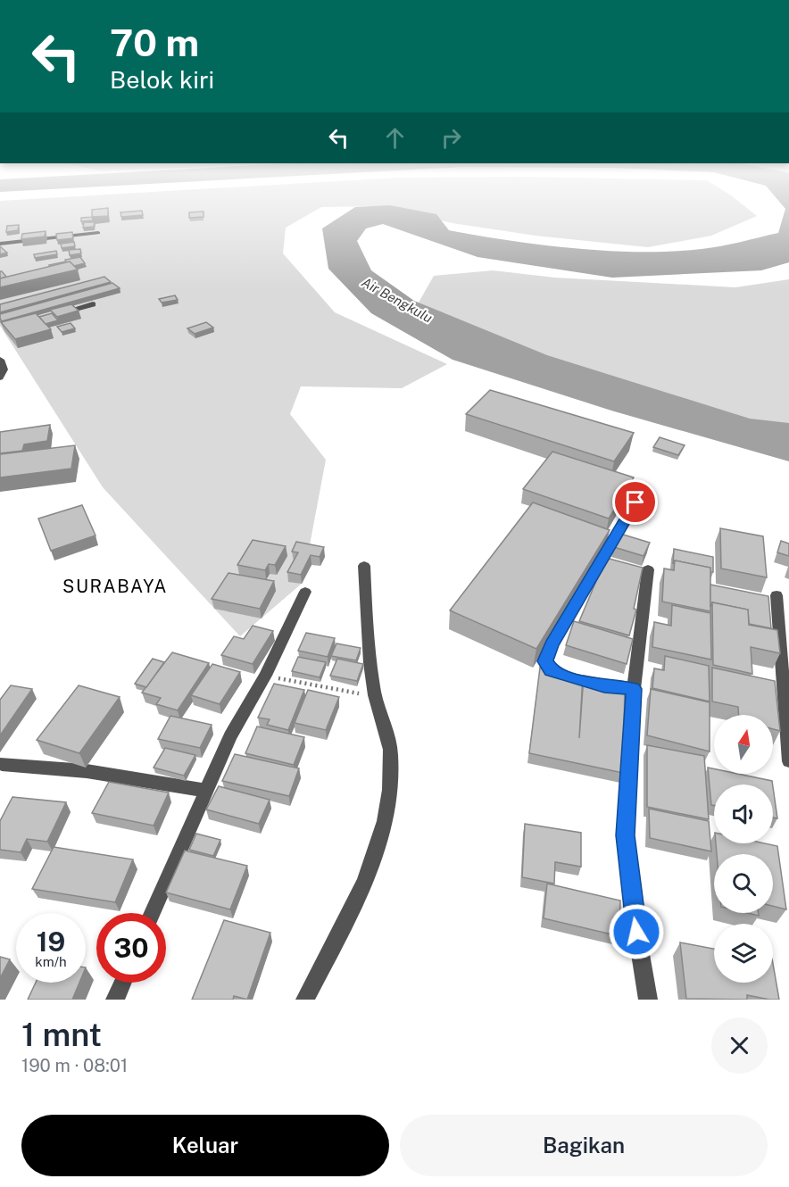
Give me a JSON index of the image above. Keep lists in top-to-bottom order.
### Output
{
  "districts": ["SURABAYA"],
  "water": ["Air Bengkulu"],
  "north": "top",
  "page": {
    "turn": ["70 m", "Belok kiri"],
    "speed": "19 km/h",
    "limit": "30",
    "heading": ["1 mnt", "190 m · 08:01"],
    "buttons": ["Keluar", "Bagikan"]
  }
}
